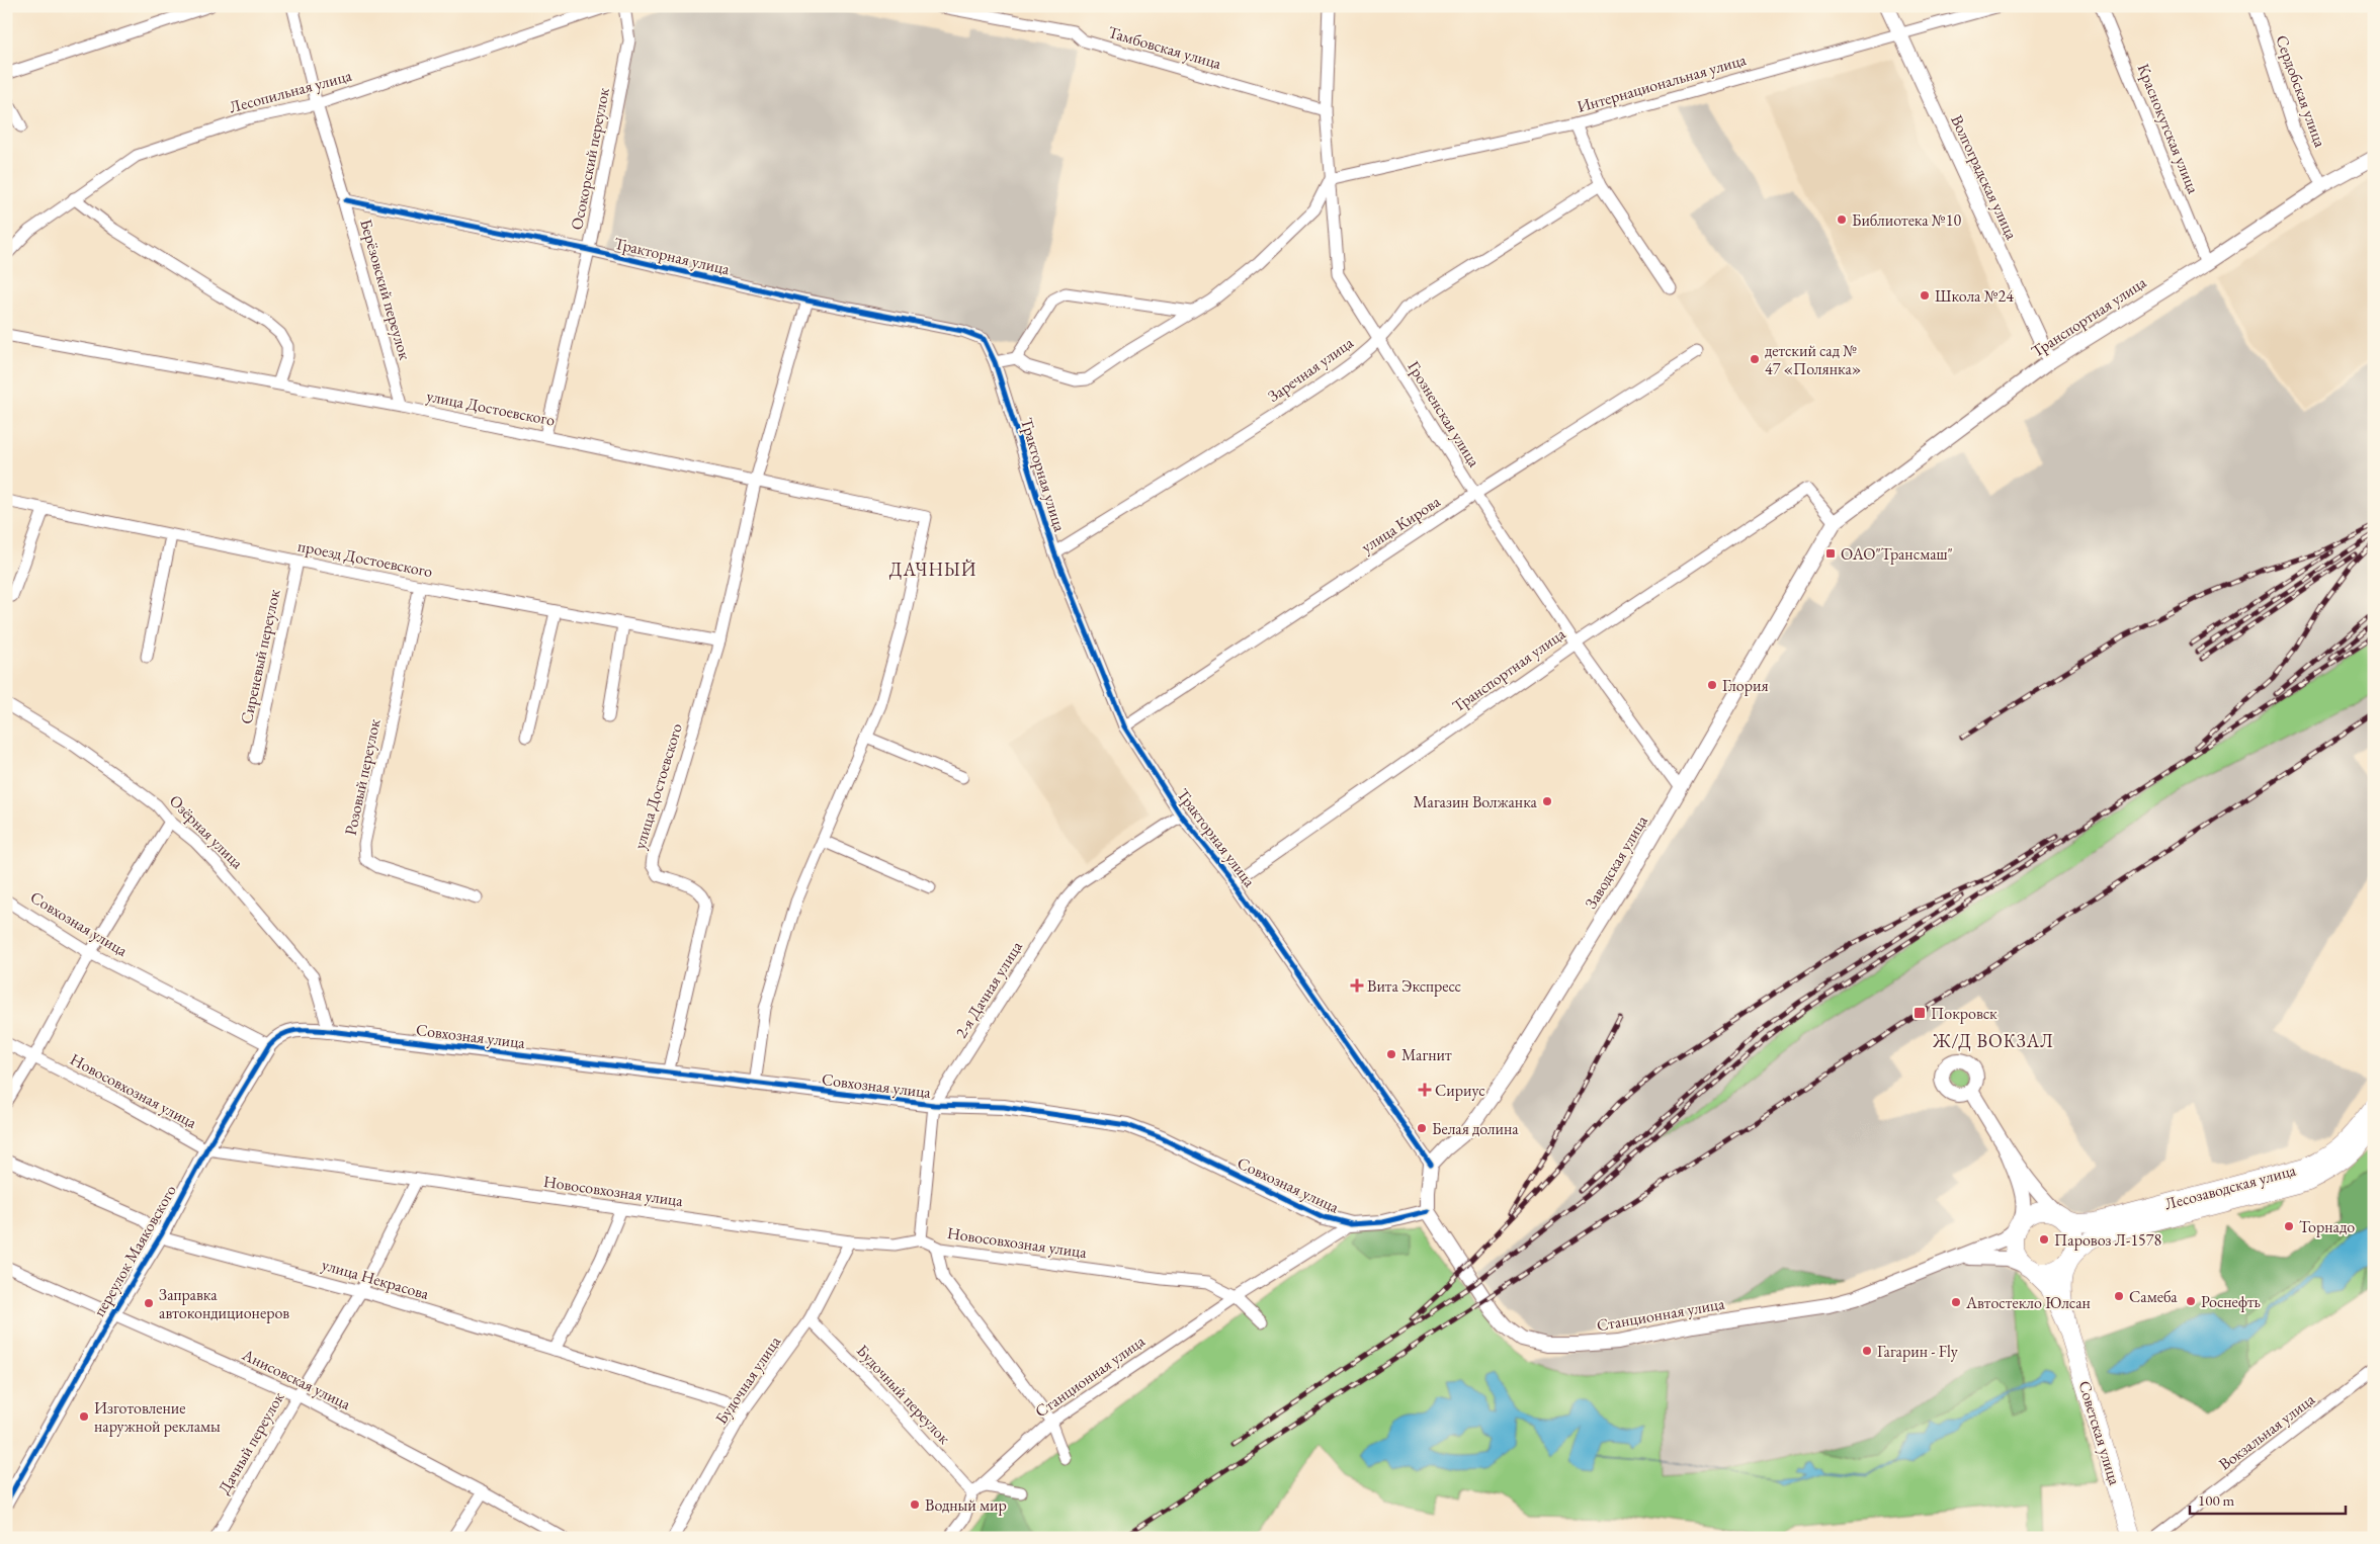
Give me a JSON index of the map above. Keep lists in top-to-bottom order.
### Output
{
  "streets": {
    "main road": ["Лесозаводская улица", "Советская улица"],
    "street": [
      "Тамбовская улица",
      "Интернациональная улица",
      "Лесопильная улица",
      "Сердобская улица",
      "Краснокутская улица",
      "Осокорский переулок",
      "Волгоградская улица",
      "Тракторная улица",
      "Берёзовский переулок",
      "Транспортная улица",
      "Заречная улица",
      "улица Достоевского",
      "Грозненская улица",
      "улица Кирова",
      "проезд Достоевского",
      "Сиреневый переулок",
      "Розовый переулок",
      "Озёрная улица",
      "Заводская улица",
      "Совхозная улица",
      "2-я Дачная улица",
      "Новосовхозная улица",
      "переулок Маяковского",
      "улица Некрасова",
      "Станционная улица",
      "Анисовская улица",
      "Будочная улица",
      "Будочный переулок",
      "Вокзальная улица",
      "Дачный переулок"
    ]
  },
  "crossings": [
    ["Тамбовская улица", "Грозненская улица"],
    ["Интернациональная улица", "Волгоградская улица"],
    ["Интернациональная улица", "Грозненская улица"],
    ["Лесопильная улица", "Берёзовский переулок"],
    ["Сердобская улица", "Транспортная улица"],
    ["Краснокутская улица", "Транспортная улица"],
    ["Осокорский переулок", "Тракторная улица"],
    ["Осокорский переулок", "улица Достоевского"],
    ["Волгоградская улица", "Транспортная улица"],
    ["Тракторная улица", "Берёзовский переулок"],
    ["Тракторная улица", "Транспортная улица"],
    ["Тракторная улица", "Заречная улица"],
    ["Тракторная улица", "улица Достоевского"],
    ["Тракторная улица", "улица Кирова"],
    ["Тракторная улица", "Заводская улица"],
    ["Тракторная улица", "2-я Дачная улица"],
    ["Берёзовский переулок", "улица Достоевского"],
    ["Транспортная улица", "Грозненская улица"],
    ["Транспортная улица", "Заводская улица"],
    ["Заречная улица", "Грозненская улица"],
    ["улица Достоевского", "проезд Достоевского"],
    ["улица Достоевского", "Совхозная улица"],
    ["Грозненская улица", "улица Кирова"],
    ["Грозненская улица", "Заводская улица"],
    ["проезд Достоевского", "Сиреневый переулок"],
    ["проезд Достоевского", "Розовый переулок"],
    ["Озёрная улица", "Совхозная улица"],
    ["Совхозная улица", "2-я Дачная улица"],
    ["Совхозная улица", "переулок Маяковского"],
    ["Совхозная улица", "Станционная улица"],
    ["2-я Дачная улица", "Новосовхозная улица"],
    ["Новосовхозная улица", "переулок Маяковского"],
    ["Новосовхозная улица", "Станционная улица"],
    ["Новосовхозная улица", "Будочная улица"],
    ["Новосовхозная улица", "Дачный переулок"],
    ["Лесозаводская улица", "Станционная улица"],
    ["Лесозаводская улица", "Советская улица"],
    ["переулок Маяковского", "улица Некрасова"],
    ["переулок Маяковского", "Анисовская улица"],
    ["улица Некрасова", "Будочная улица"],
    ["улица Некрасова", "Дачный переулок"],
    ["Станционная улица", "Будочный переулок"],
    ["Станционная улица", "Советская улица"],
    ["Анисовская улица", "Дачный переулок"],
    ["Будочная улица", "Будочный переулок"]
  ],
  "districts": ["ДАЧНЫЙ", "Ж/Д ВОКЗАЛ"],
  "places": {
    "other": [
      "Библиотека №10",
      "Школа №24",
      "детский сад № 47 «Полянка»",
      "Глория",
      "Магазин Волжанка",
      "Магнит",
      "Белая долина",
      "Торнадо",
      "Паровоз Л-1578",
      "Самеба",
      "Роснефть",
      "Автостекло Юлсан",
      "Заправка автокондиционеров",
      "Гагарин - Fly",
      "Изготовление наружной рекламы",
      "Водный мир"
    ],
    "transit": ["ОАО\"Трансмаш\"", "Покровск"],
    "health": ["Вита Экспресс", "Сириус"]
  },
  "scale_bar": "100 m"
}
